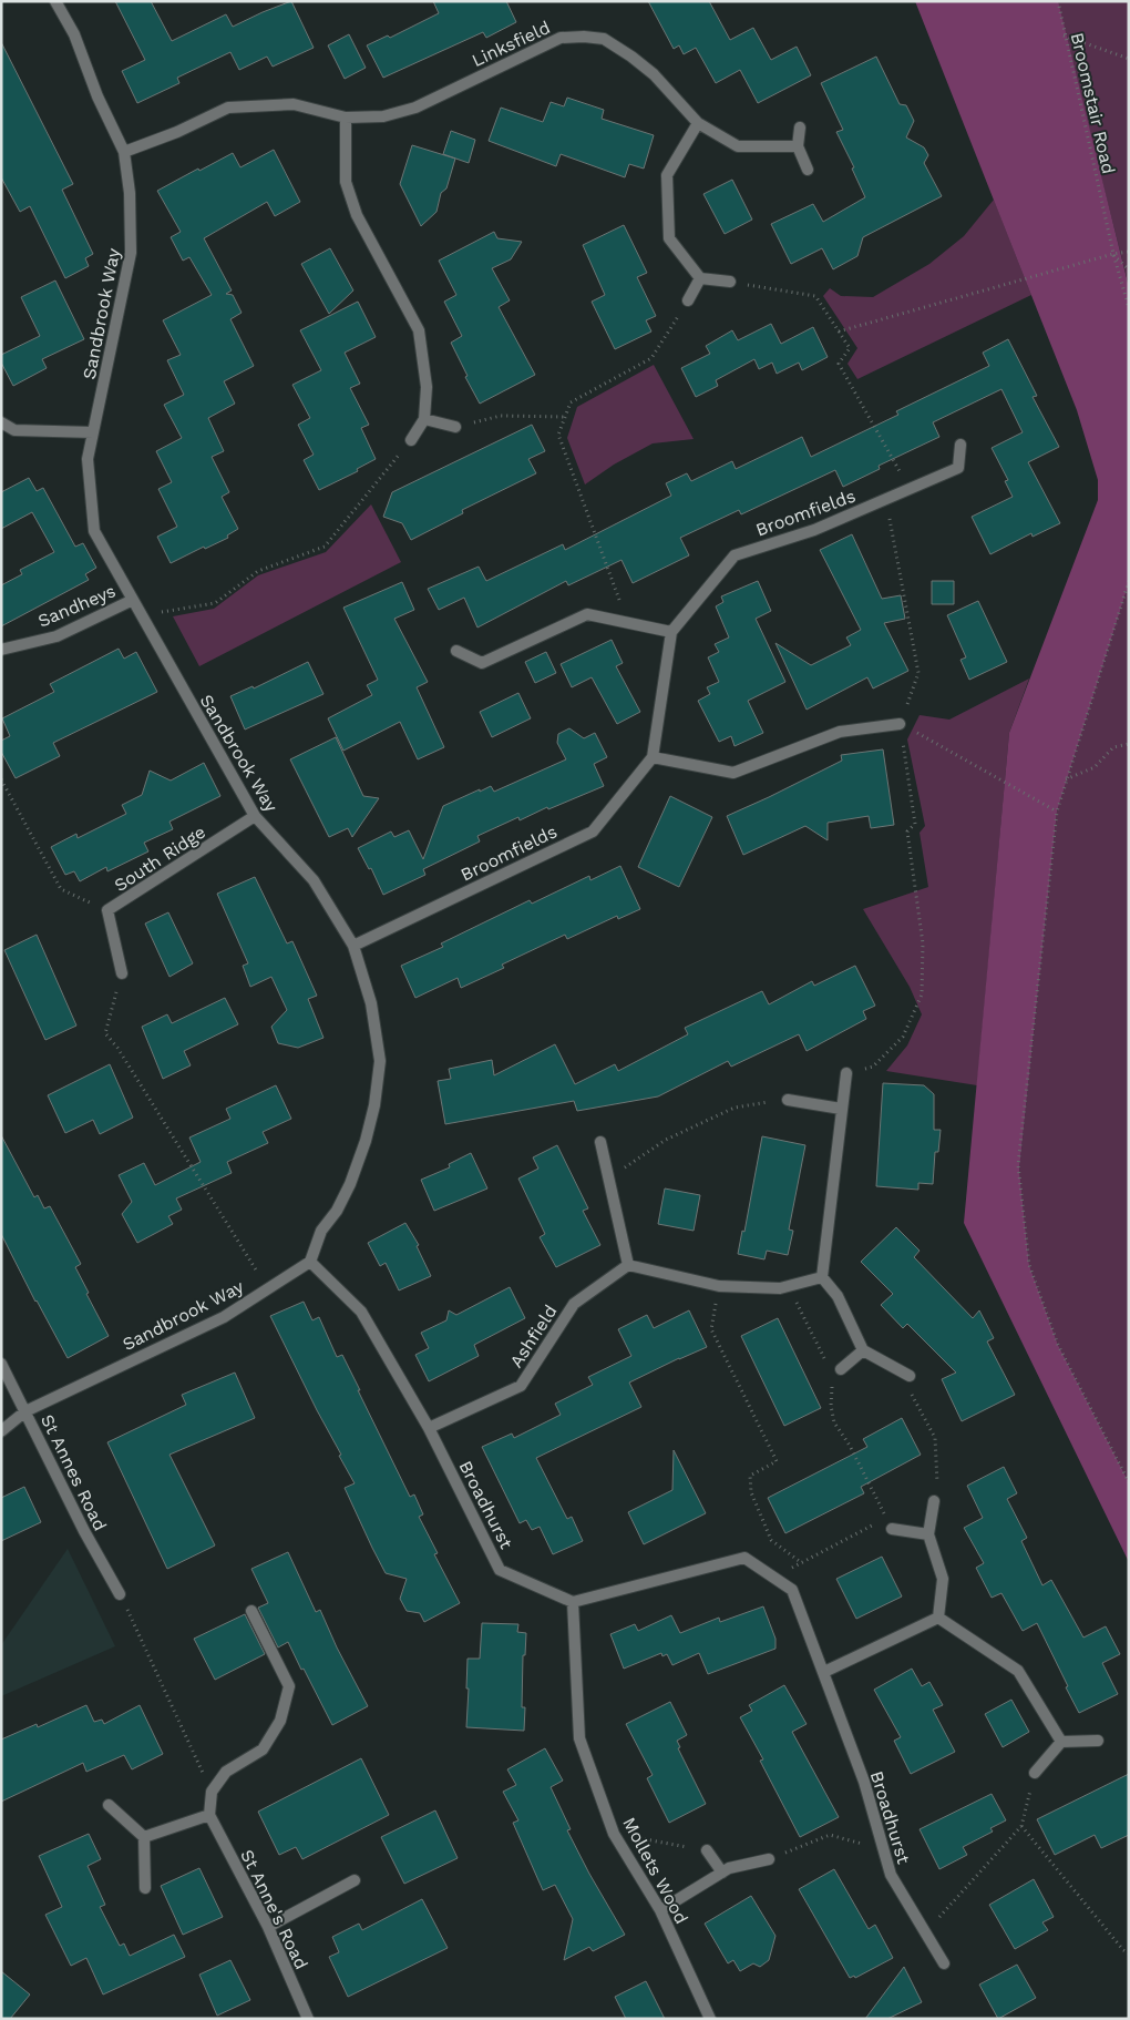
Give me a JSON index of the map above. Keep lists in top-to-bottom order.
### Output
{
  "streets": {
    "street": [
      "Linksfield",
      "Sandbrook Way",
      "Broomfields",
      "Sandheys",
      "South Ridge",
      "Ashfield",
      "St Annes Road",
      "Broadhurst",
      "Mollets Wood",
      "St Anne's Road"
    ],
    "path": ["Broomstair Road"]
  },
  "crossings": [
    ["Linksfield", "Sandbrook Way"],
    ["Sandbrook Way", "Broomfields"],
    ["Sandbrook Way", "Sandheys"],
    ["Sandbrook Way", "South Ridge"],
    ["Sandbrook Way", "St Annes Road"],
    ["Sandbrook Way", "Broadhurst"],
    ["Ashfield", "Broadhurst"],
    ["Broadhurst", "Mollets Wood"]
  ]
}
